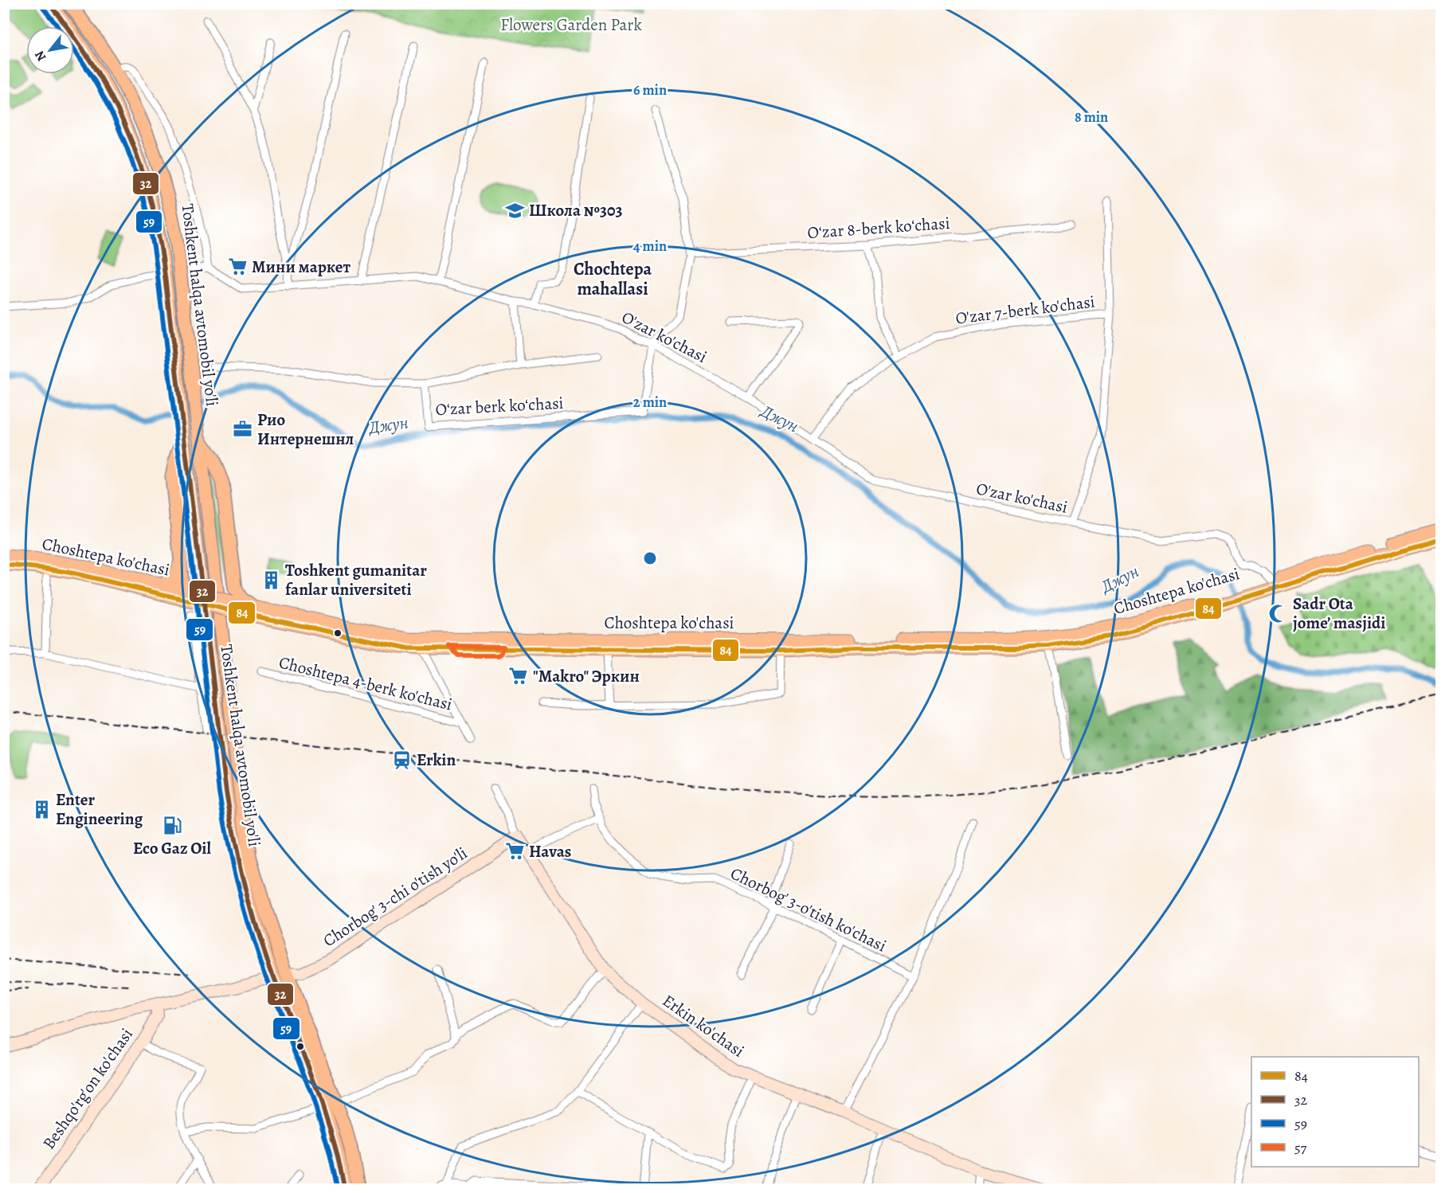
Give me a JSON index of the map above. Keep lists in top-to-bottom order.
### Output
{
  "streets": {
    "highway": ["Toshkent halqa avtomobil yo'li"],
    "main road": [
      "Choshtepa ko'chasi",
      "Chorbog' 3-chi o'tish yo'li",
      "Erkin ko'chasi",
      "Beshqo'rg'on ko'chasi"
    ],
    "street": [
      "Oʻzar 8-berk koʻchasi",
      "O'zar 7-berk ko'chasi",
      "O'zar ko'chasi",
      "Oʻzar berk koʻchasi",
      "Choshtepa 4-berk ko'chasi",
      "Chorbog' 3-o'tish ko'chasi"
    ]
  },
  "crossings": [
    ["Toshkent halqa avtomobil yo'li", "Chorbog' 3-chi o'tish yo'li"],
    ["O'zar 7-berk ko'chasi", "O'zar ko'chasi"],
    ["O'zar ko'chasi", "Oʻzar berk koʻchasi"],
    ["O'zar ko'chasi", "Choshtepa ko'chasi"],
    ["Chorbog' 3-chi o'tish yo'li", "Erkin ko'chasi"],
    ["Chorbog' 3-chi o'tish yo'li", "Beshqo'rg'on ko'chasi"]
  ],
  "districts": ["Chochtepa mahallasi"],
  "water": ["Джун"],
  "parks": ["Flowers Garden Park"],
  "places": {
    "school or university": ["Школа №303"],
    "supermarket": ["Мини маркет", "\"Makro\" Эркин", "Havas"],
    "office": ["Рио Интернешнл"],
    "building": ["Toshkent gumanitar fanlar universiteti", "Enter Engineering"],
    "mosque": ["Sadr Ota jome’ masjidi"],
    "station": ["Erkin"],
    "fuel station": ["Eco Gaz Oil"]
  },
  "lines": [
    "transit line 32",
    "transit line 59",
    "transit line 84",
    "transit line 57"
  ],
  "legend": [
    "84",
    "32",
    "59",
    "57"
  ],
  "north": "bottom left",
  "rings": [
    "6 min",
    "8 min",
    "4 min",
    "2 min"
  ]
}
